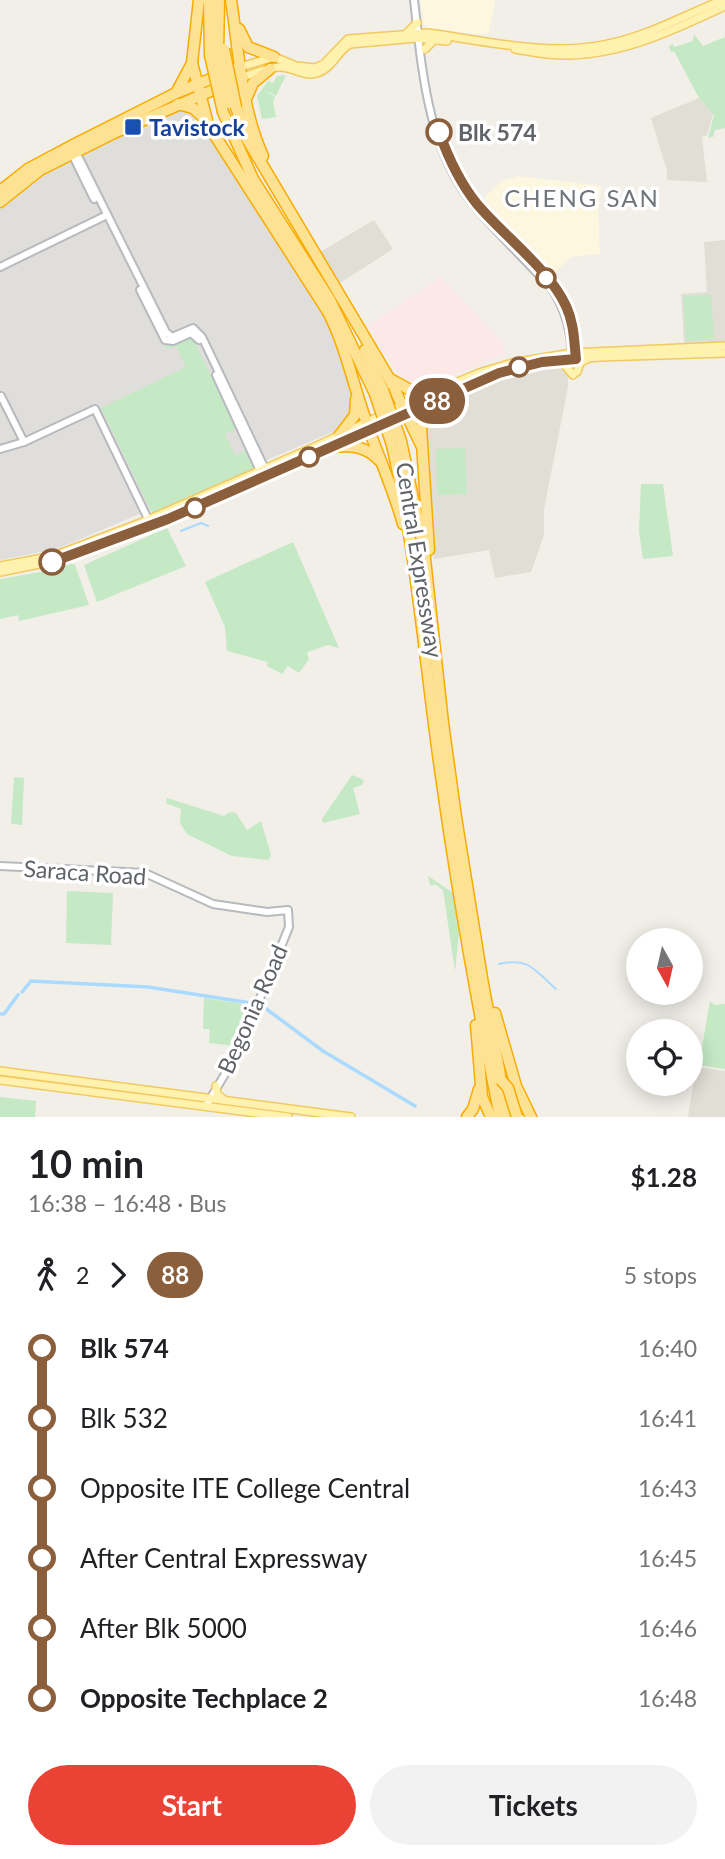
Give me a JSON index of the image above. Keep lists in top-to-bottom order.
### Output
{
  "streets": {
    "highway": ["Central Expressway"],
    "street": ["Saraca Road", "Begonia Road"]
  },
  "crossings": [
    ["Saraca Road", "Begonia Road"]
  ],
  "districts": ["CHENG SAN"],
  "places": {
    "transit": ["Tavistock"],
    "other": ["Blk 574"]
  },
  "lines": ["bus line 88"],
  "north": "bottom",
  "page": {
    "on_map": "88",
    "heading": ["10 min", "16:38 – 16:48 · Bus", "$1.28"],
    "legs": ["2", "88", "5 stops"],
    "list": [
      {
        "name": "Blk 574",
        "value": "16:40"
      },
      {
        "name": "Blk 532",
        "value": "16:41"
      },
      {
        "name": "Opposite ITE College Central",
        "value": "16:43"
      },
      {
        "name": "After Central Expressway",
        "value": "16:45"
      },
      {
        "name": "After Blk 5000",
        "value": "16:46"
      },
      {
        "name": "Opposite Techplace 2",
        "value": "16:48"
      }
    ],
    "buttons": ["Start", "Tickets"]
  }
}
